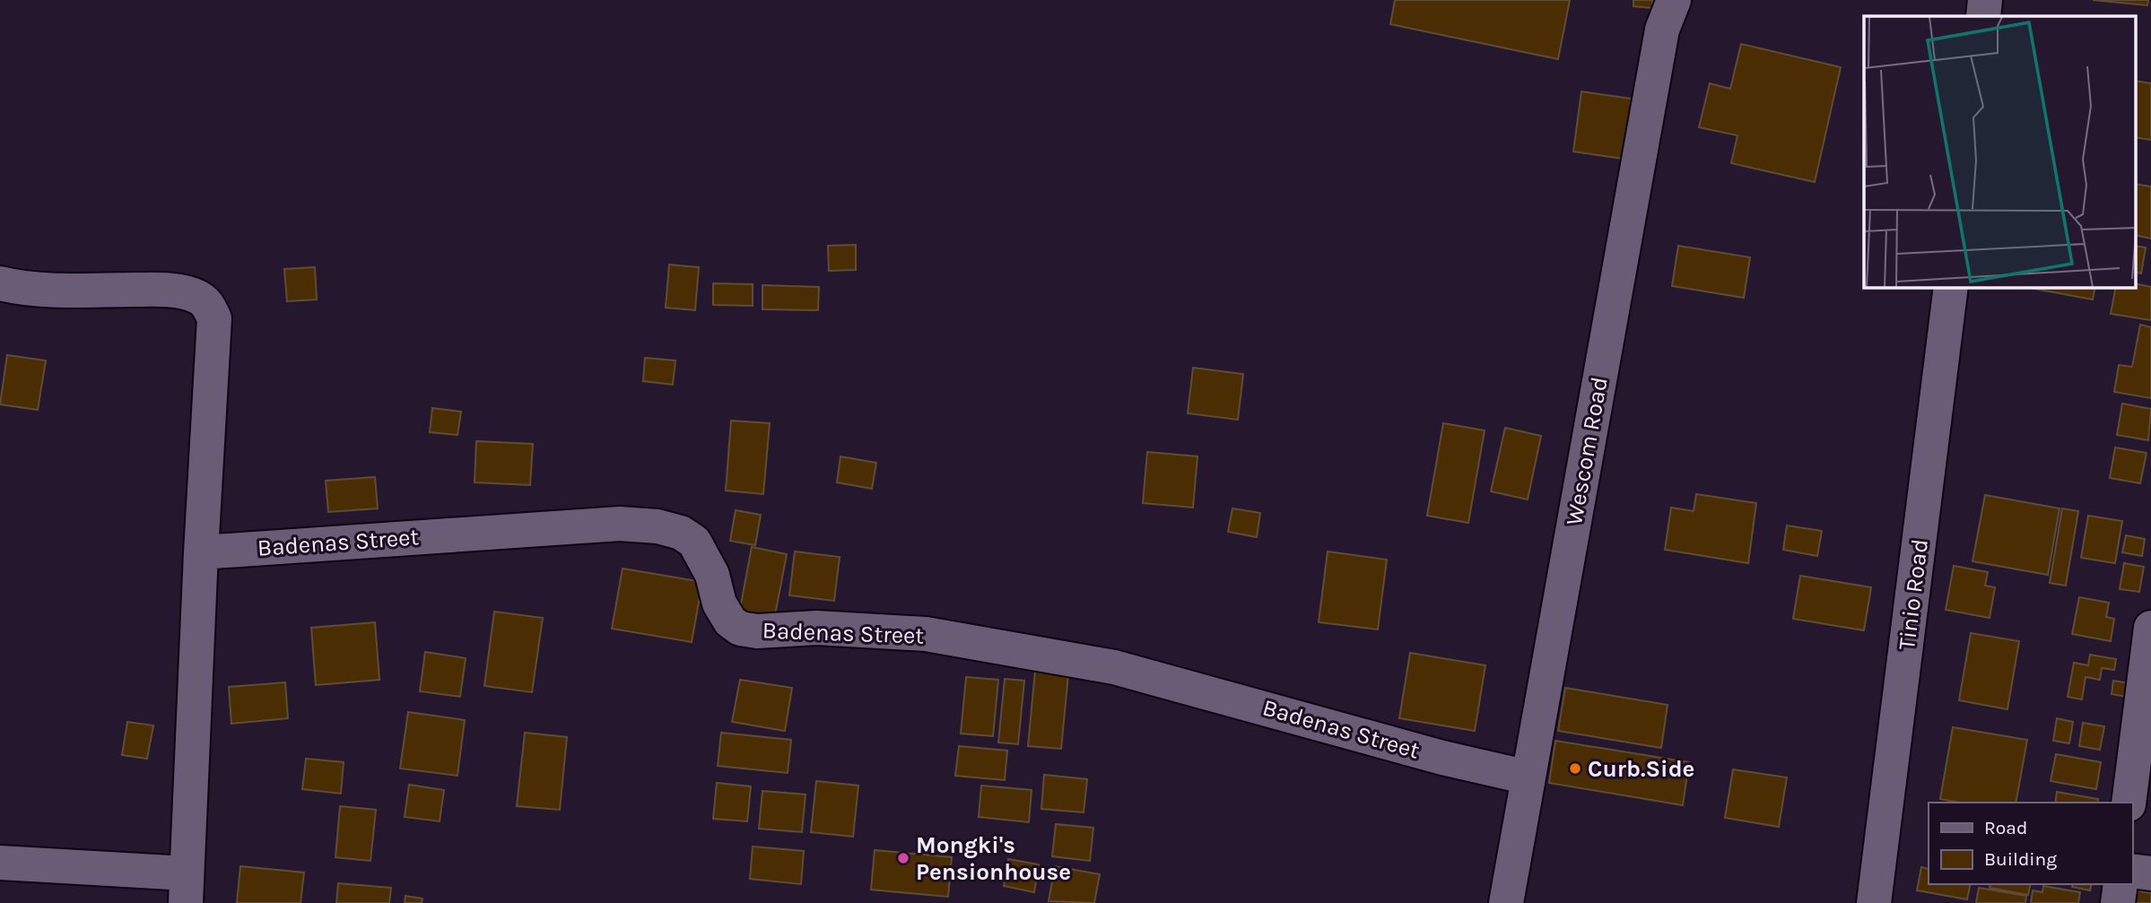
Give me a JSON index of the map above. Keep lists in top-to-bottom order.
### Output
{
  "streets": {
    "street": ["Wescom Road", "Badenas Street", "Tinio Road"]
  },
  "crossings": [
    ["Wescom Road", "Badenas Street"]
  ],
  "places": ["Curb.Side", "Mongki's Pensionhouse"],
  "legend": ["Road", "Building"]
}
